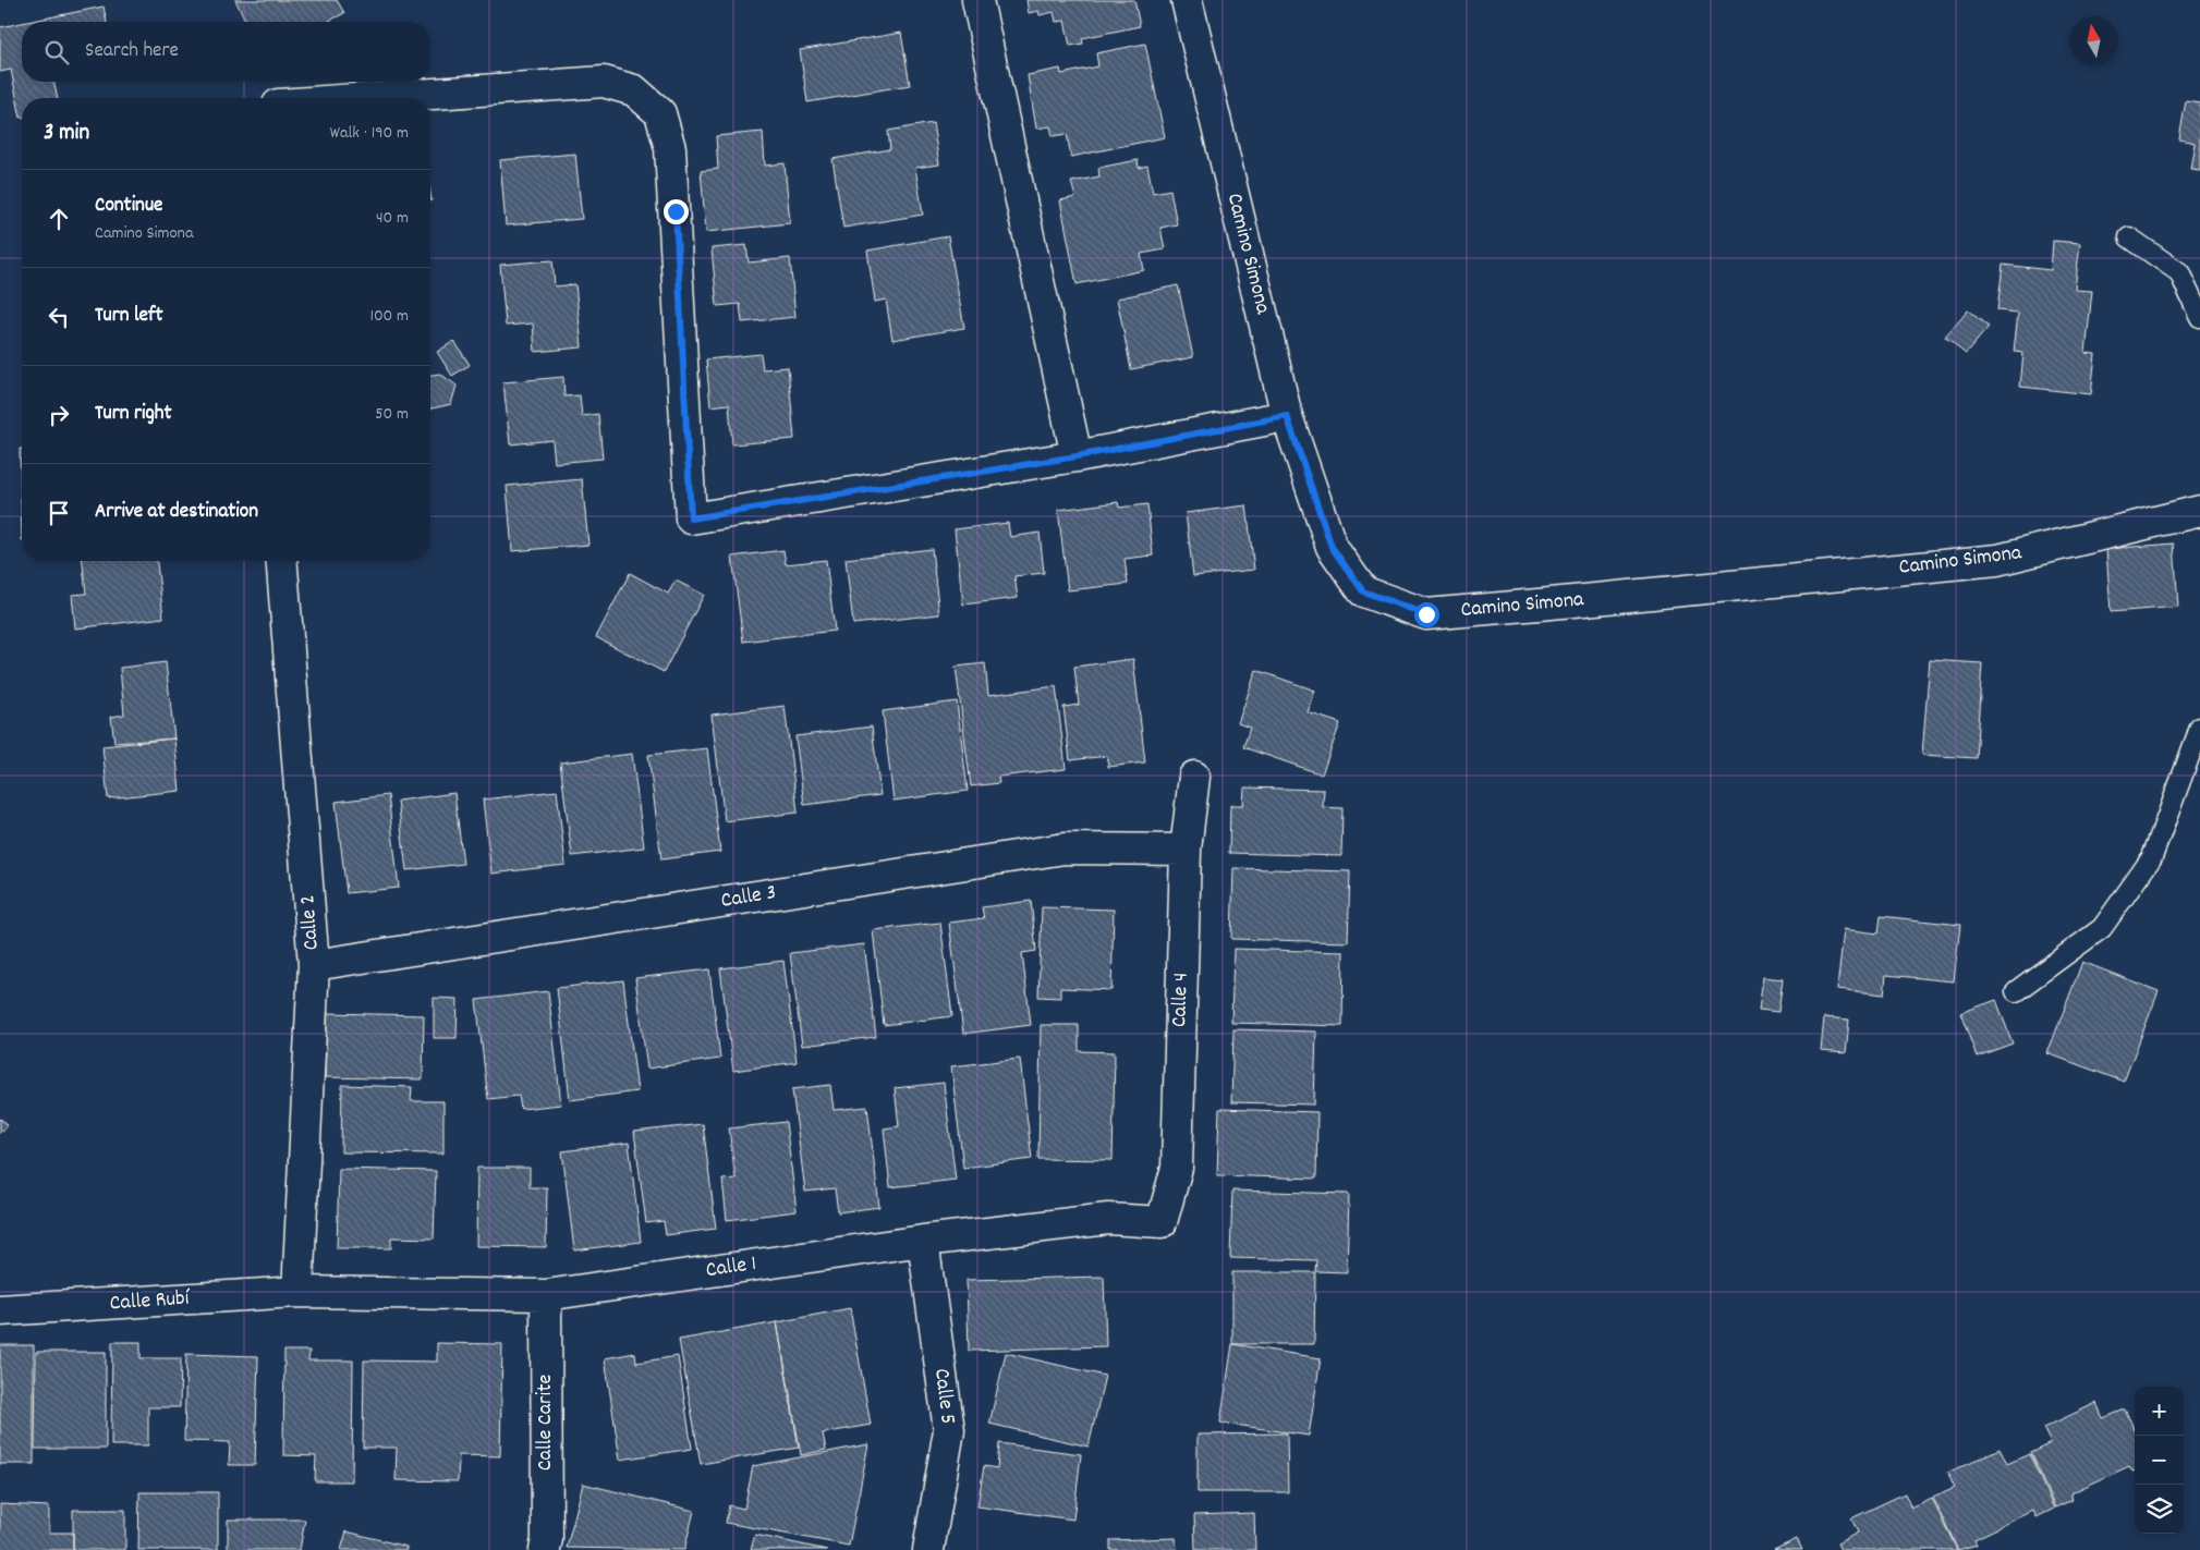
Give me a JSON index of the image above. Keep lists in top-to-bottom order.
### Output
{
  "streets": {
    "street": [
      "Camino Simona",
      "Calle 3",
      "Calle 2",
      "Calle 4",
      "Calle 1",
      "Calle Rubí",
      "Calle 5",
      "Calle Carite"
    ]
  },
  "crossings": [
    ["Calle 3", "Calle 2"],
    ["Calle 3", "Calle 4"],
    ["Calle 2", "Calle 1"],
    ["Calle 2", "Calle Rubí"],
    ["Calle 4", "Calle 1"],
    ["Calle 1", "Calle Rubí"],
    ["Calle 1", "Calle 5"],
    ["Calle 1", "Calle Carite"]
  ],
  "north": "top",
  "page": {
    "search": "Search here",
    "heading": ["3 min", "Walk · 190 m"],
    "list": [
      ["Continue", "Camino Simona", "40 m"],
      ["Turn left", "100 m"],
      ["Turn right", "50 m"],
      "Arrive at destination"
    ],
    "map_buttons": ["+", "−"]
  }
}
